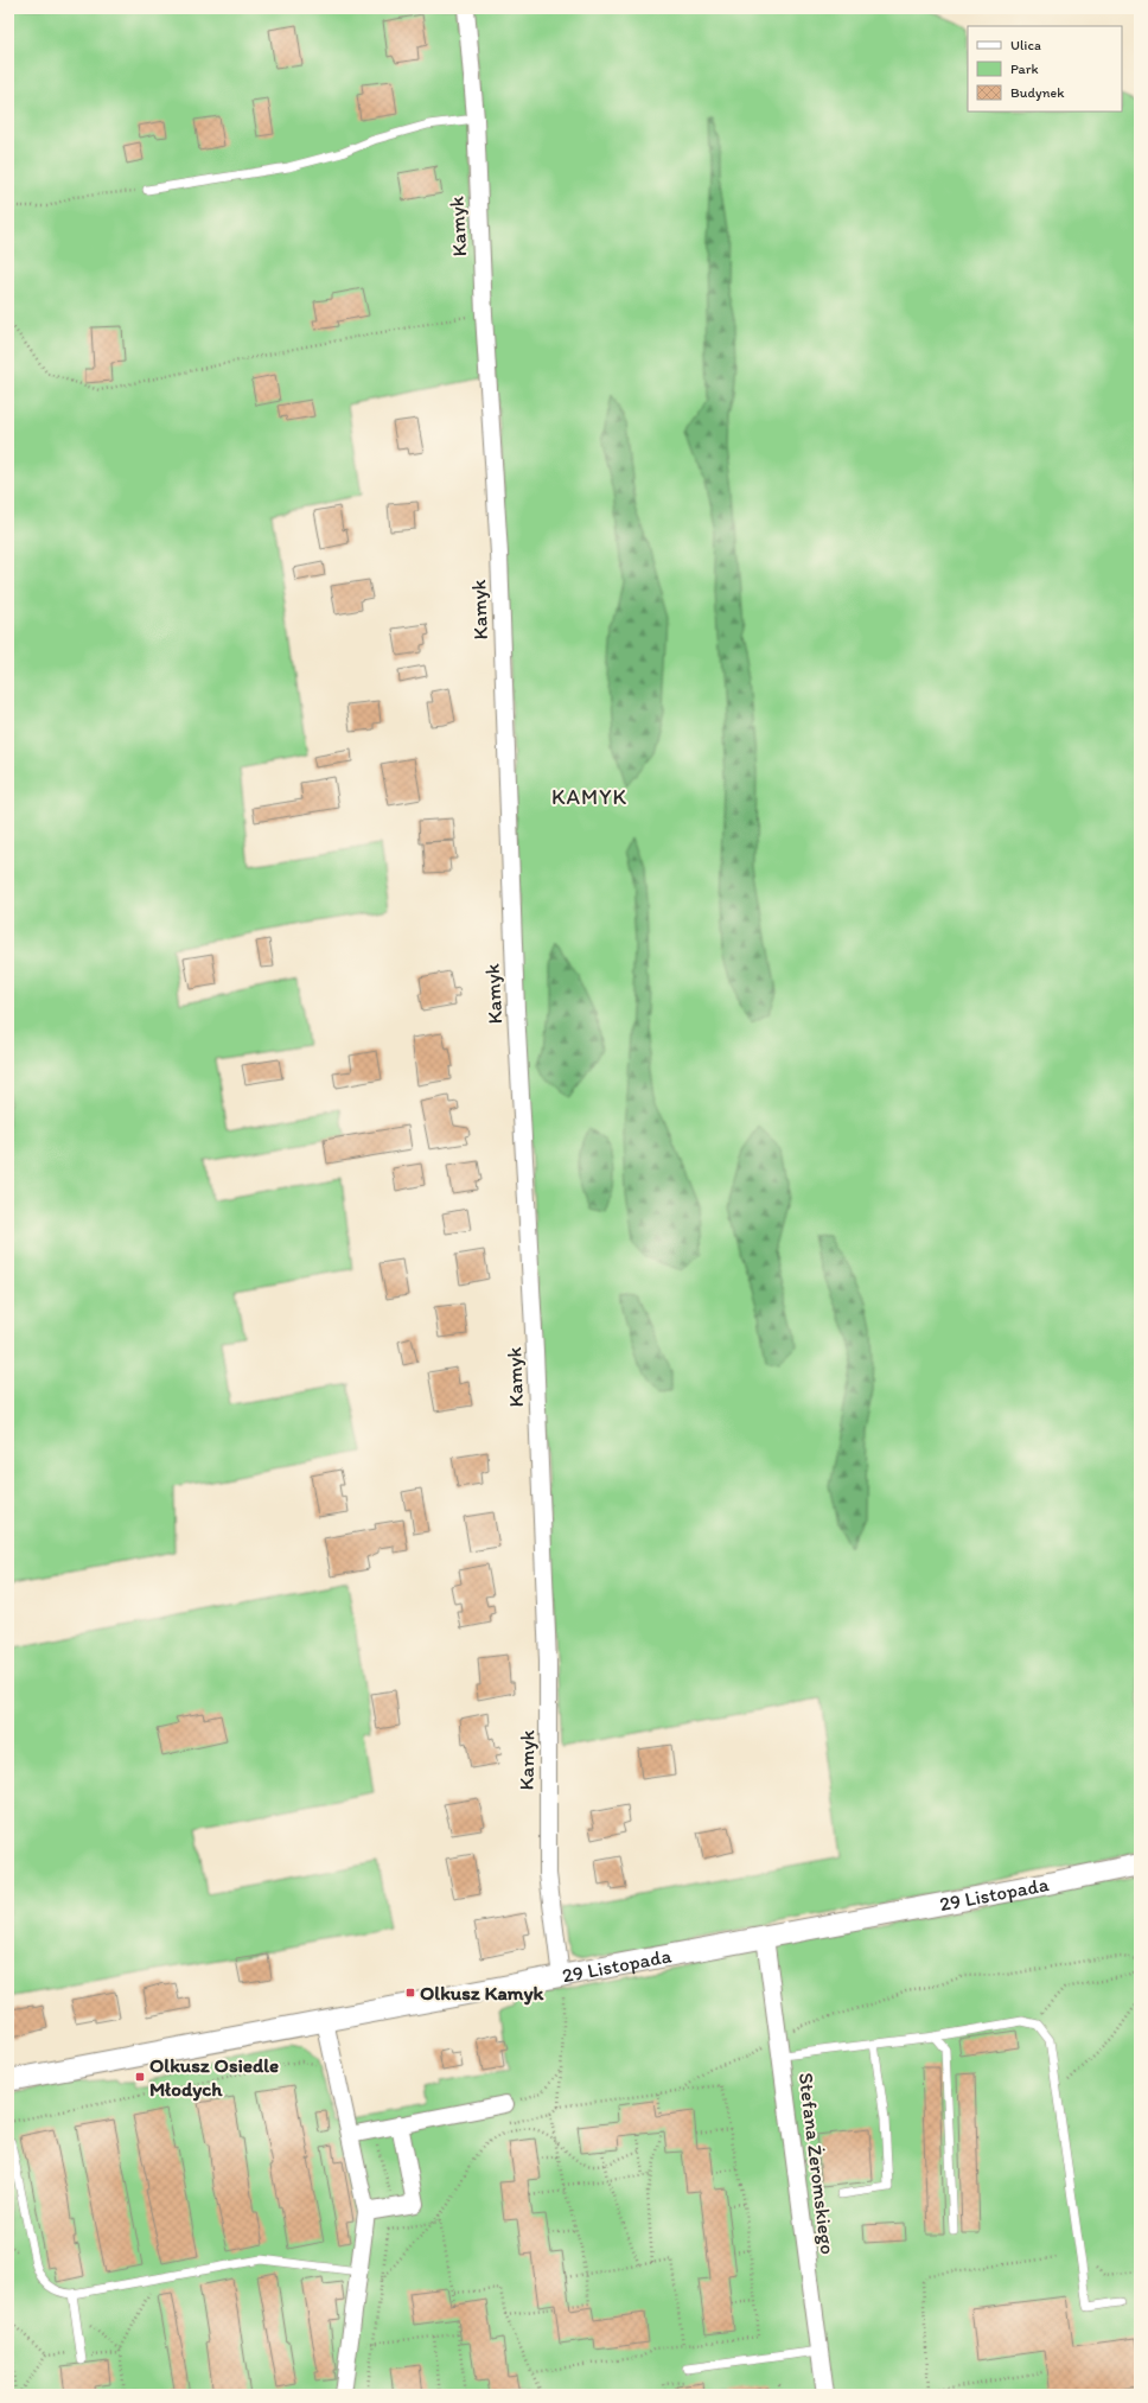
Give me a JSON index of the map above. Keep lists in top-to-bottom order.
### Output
{
  "streets": {
    "street": ["Kamyk", "29 Listopada", "Stefana Żeromskiego"]
  },
  "crossings": [
    ["Kamyk", "29 Listopada"],
    ["29 Listopada", "Stefana Żeromskiego"]
  ],
  "districts": ["KAMYK"],
  "places": {
    "transit": ["Olkusz Kamyk", "Olkusz Osiedle Młodych"]
  },
  "legend": ["Ulica", "Park", "Budynek"]
}
